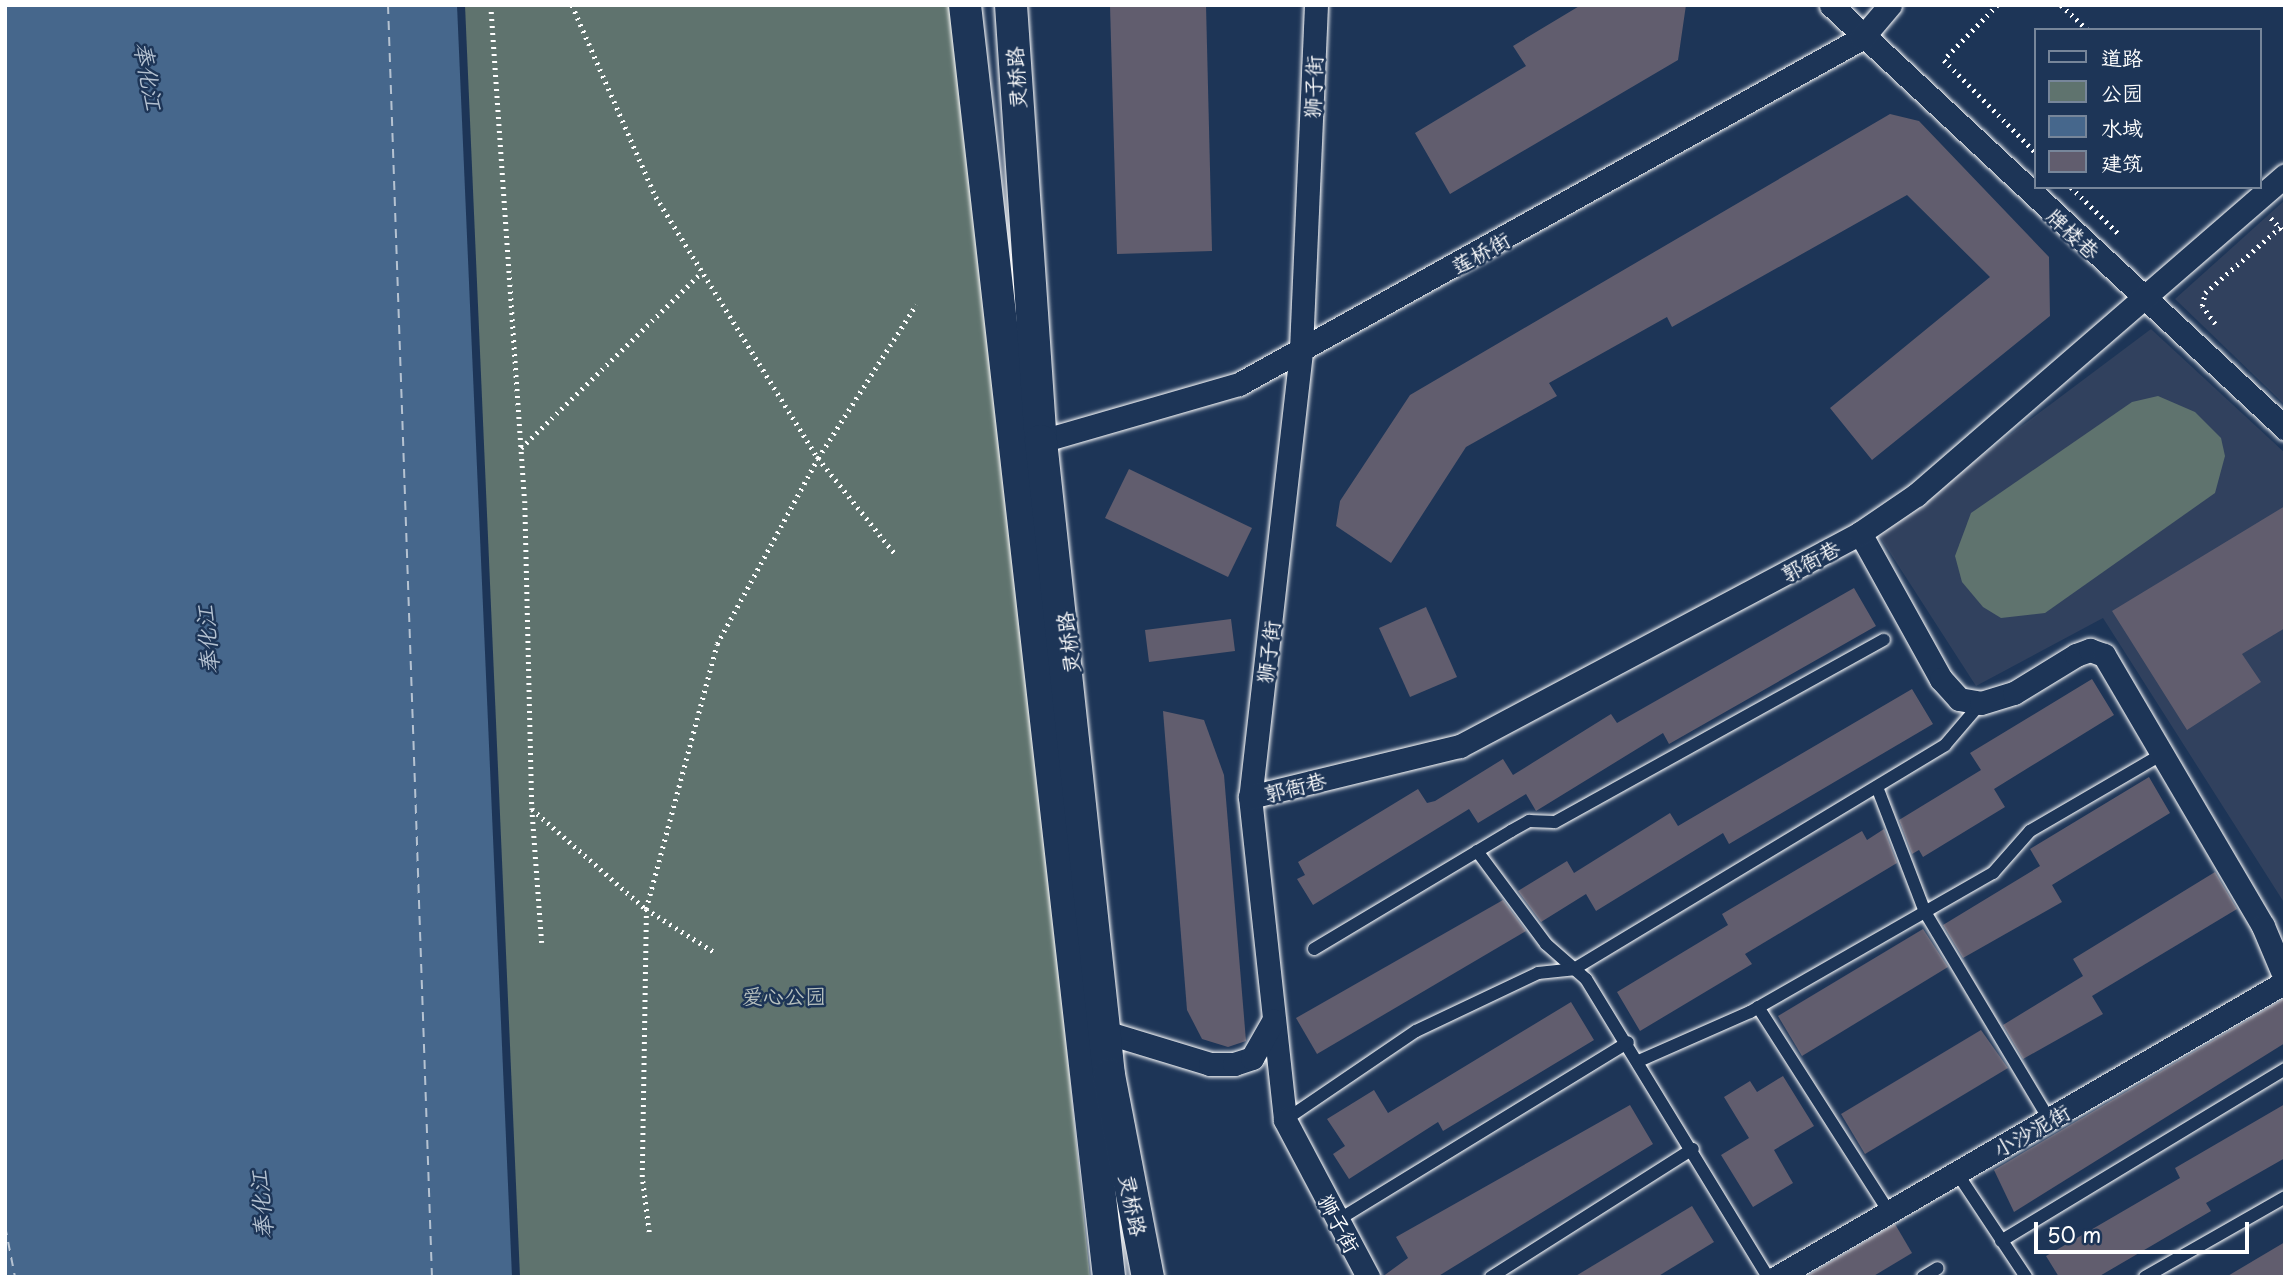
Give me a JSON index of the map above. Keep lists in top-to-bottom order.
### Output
{
  "streets": {
    "main road": ["灵桥路"],
    "street": [
      "狮子街",
      "牌楼巷",
      "莲桥街",
      "郭衙巷",
      "小沙泥街"
    ]
  },
  "crossings": [
    ["灵桥路", "莲桥街"],
    ["狮子街", "莲桥街"],
    ["狮子街", "郭衙巷"],
    ["牌楼巷", "莲桥街"],
    ["牌楼巷", "郭衙巷"]
  ],
  "water": ["奉化江"],
  "parks": ["爱心公园"],
  "legend": [
    "道路",
    "公园",
    "水域",
    "建筑"
  ],
  "scale_bar": "50 m"
}
